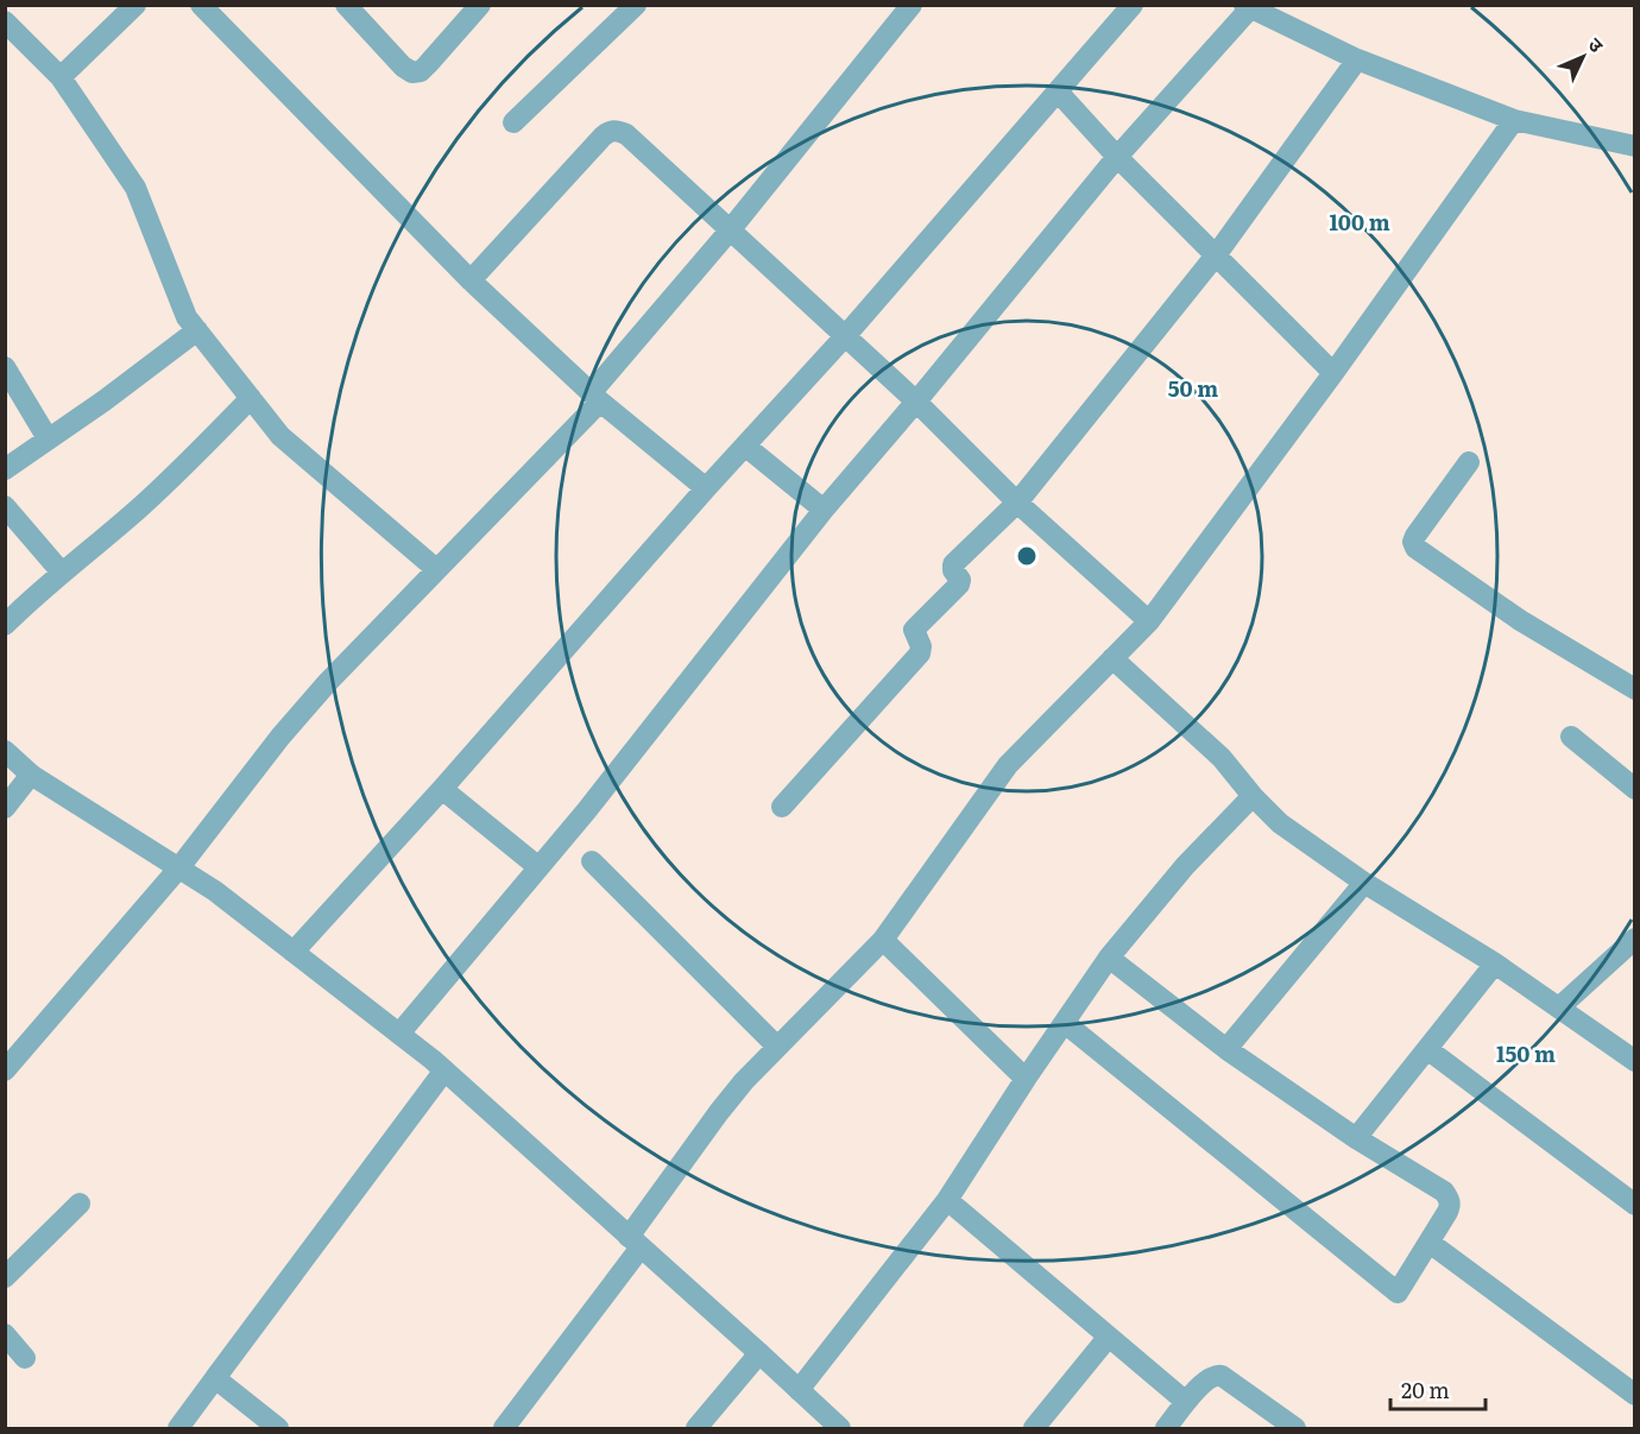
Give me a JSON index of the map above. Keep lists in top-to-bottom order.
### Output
{
  "scale_bar": "20 m",
  "north": "top right",
  "rings": ["100 m", "50 m", "150 m"]
}
